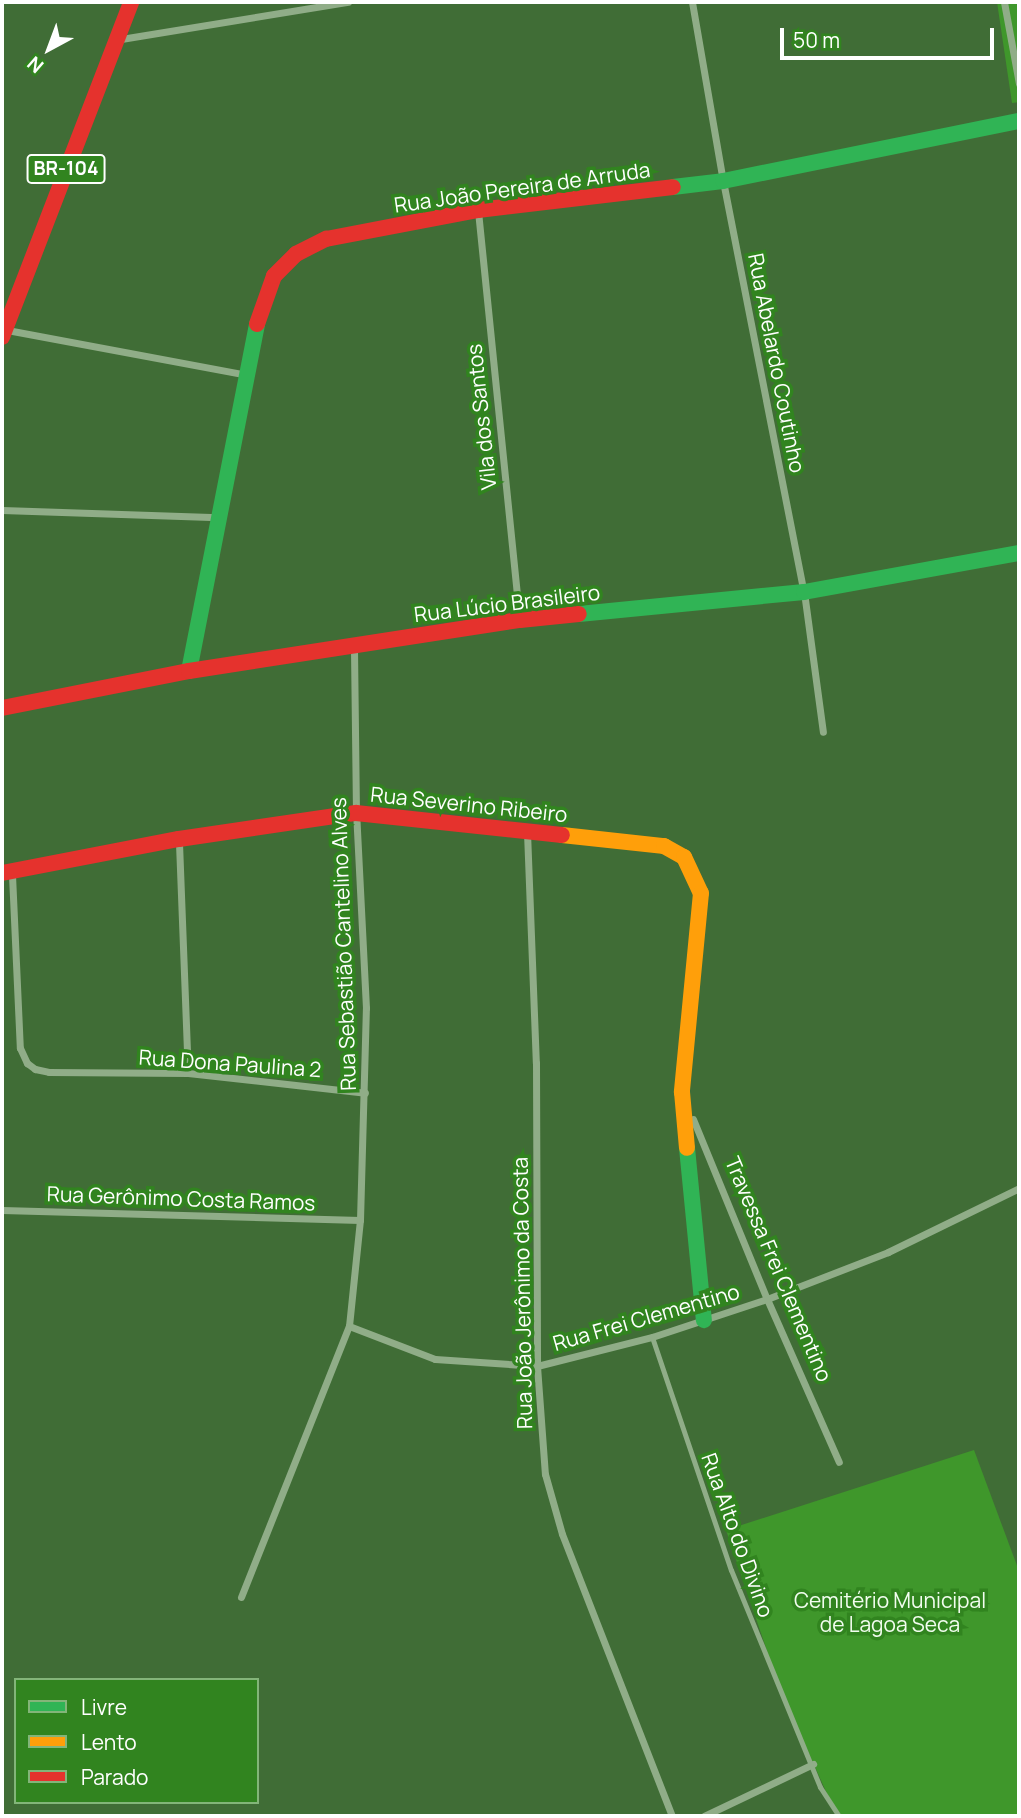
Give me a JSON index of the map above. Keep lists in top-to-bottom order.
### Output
{
  "streets": {
    "street": [
      "BR-104",
      "Rua João Pereira de Arruda",
      "Rua Abelardo Coutinho",
      "Vila dos Santos",
      "Rua Lúcio Brasileiro",
      "Rua Severino Ribeiro",
      "Rua Sebastião Cantelino Alves",
      "Rua Dona Paulina 2",
      "Rua Gerônimo Costa Ramos",
      "Travessa Frei Clementino",
      "Rua João Jerônimo da Costa",
      "Rua Frei Clementino"
    ],
    "lane": ["Rua Alto do Divino"]
  },
  "crossings": [
    ["Rua João Pereira de Arruda", "Rua Abelardo Coutinho"],
    ["Rua João Pereira de Arruda", "Vila dos Santos"],
    ["Rua João Pereira de Arruda", "Rua Lúcio Brasileiro"],
    ["Rua Abelardo Coutinho", "Rua Lúcio Brasileiro"],
    ["Vila dos Santos", "Rua Lúcio Brasileiro"],
    ["Rua Lúcio Brasileiro", "Rua Sebastião Cantelino Alves"],
    ["Rua Severino Ribeiro", "Rua Sebastião Cantelino Alves"],
    ["Rua Severino Ribeiro", "Rua Dona Paulina 2"],
    ["Rua Severino Ribeiro", "Travessa Frei Clementino"],
    ["Rua Severino Ribeiro", "Rua João Jerônimo da Costa"],
    ["Rua Sebastião Cantelino Alves", "Rua Dona Paulina 2"],
    ["Rua Sebastião Cantelino Alves", "Rua Gerônimo Costa Ramos"],
    ["Rua Sebastião Cantelino Alves", "Rua Frei Clementino"],
    ["Travessa Frei Clementino", "Rua Frei Clementino"],
    ["Rua João Jerônimo da Costa", "Rua Frei Clementino"],
    ["Rua Frei Clementino", "Rua Alto do Divino"]
  ],
  "parks": ["Cemitério Municipal de Lagoa Seca"],
  "legend": ["Livre", "Lento", "Parado"],
  "scale_bar": "50 m",
  "north": "bottom left"
}
